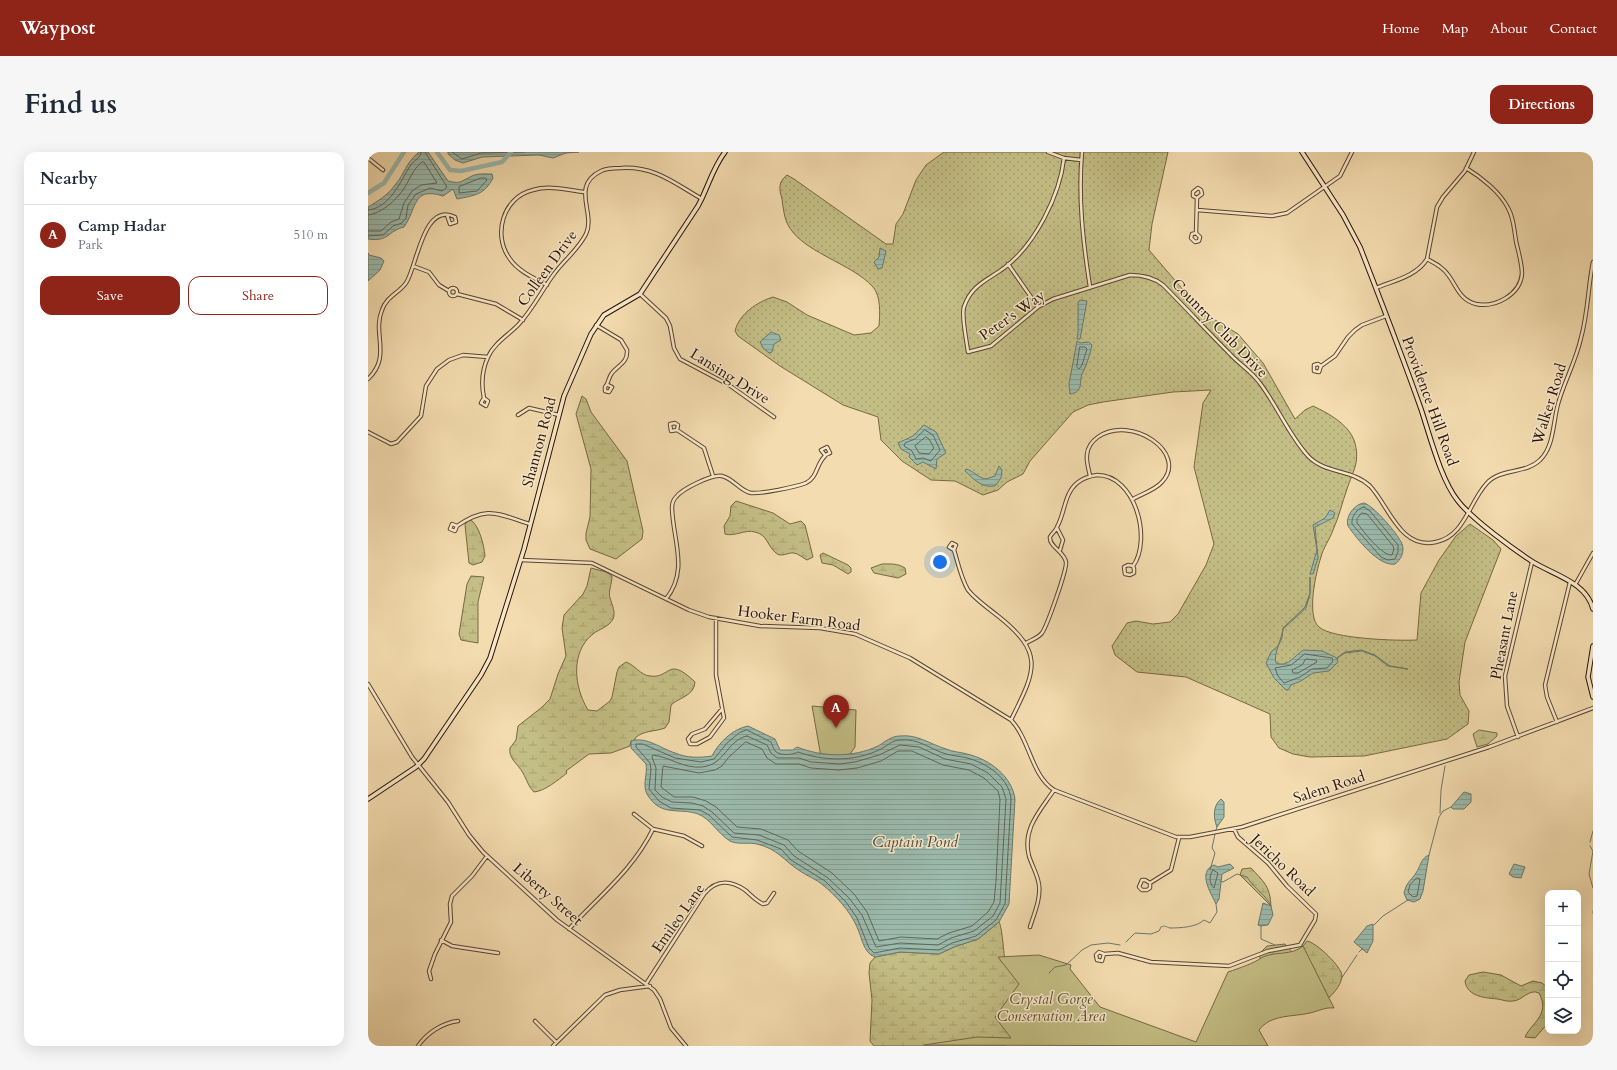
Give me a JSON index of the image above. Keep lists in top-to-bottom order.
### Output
{
  "streets": {
    "street": [
      "Colleen Drive",
      "Peter's Way",
      "Country Club Drive",
      "Lansing Drive",
      "Providence Hill Road",
      "Walker Road",
      "Shannon Road",
      "Hooker Farm Road",
      "Pheasant Lane",
      "Salem Road",
      "Jericho Road",
      "Liberty Street",
      "Emileo Lane"
    ]
  },
  "crossings": [
    ["Peter's Way", "Country Club Drive"],
    ["Country Club Drive", "Providence Hill Road"],
    ["Country Club Drive", "Walker Road"],
    ["Lansing Drive", "Shannon Road"],
    ["Providence Hill Road", "Walker Road"],
    ["Providence Hill Road", "Pheasant Lane"],
    ["Shannon Road", "Hooker Farm Road"],
    ["Shannon Road", "Liberty Street"],
    ["Hooker Farm Road", "Salem Road"],
    ["Pheasant Lane", "Salem Road"],
    ["Salem Road", "Jericho Road"],
    ["Liberty Street", "Emileo Lane"]
  ],
  "water": ["Captain Pond"],
  "parks": ["Crystal Gorge Conservation Area"],
  "page": {
    "header": "Waypost",
    "nav": [
      "Home",
      "Map",
      "About",
      "Contact"
    ],
    "title": "Find us",
    "buttons": [
      "Directions",
      ["Save", "Share"]
    ],
    "heading": "Nearby",
    "list": [
      {
        "mark": "A",
        "name": "Camp Hadar",
        "note": "Park",
        "value": "510 m"
      }
    ],
    "pins": "A",
    "map_buttons": ["+", "−"]
  }
}
